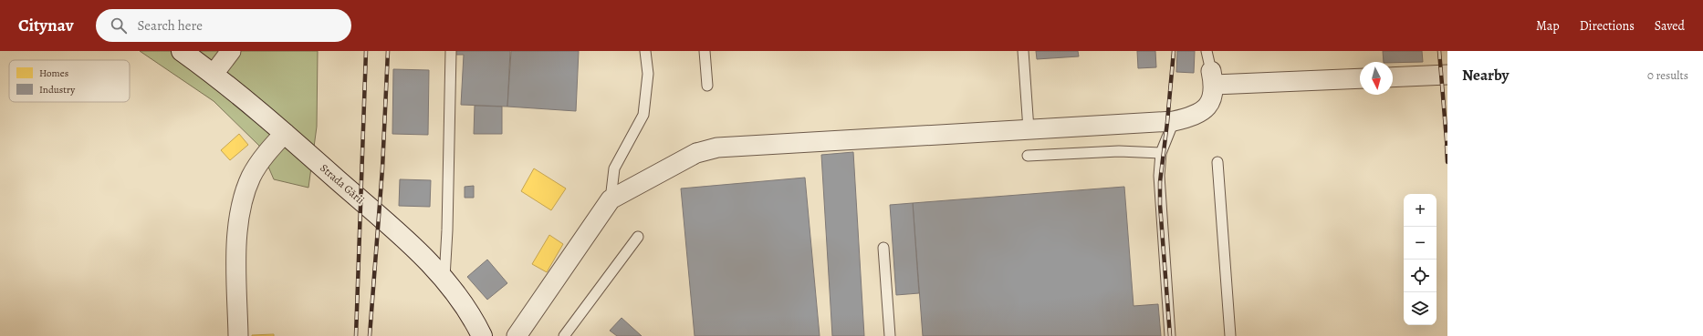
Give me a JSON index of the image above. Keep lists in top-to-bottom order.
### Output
{
  "streets": {
    "main road": ["Strada Gării"]
  },
  "legend": ["Homes", "Industry"],
  "north": "bottom",
  "page": {
    "header": "Citynav",
    "search": "Search here",
    "nav": ["Map", "Directions", "Saved"],
    "heading": ["Nearby", "0 results"],
    "map_buttons": ["+", "−"]
  }
}
